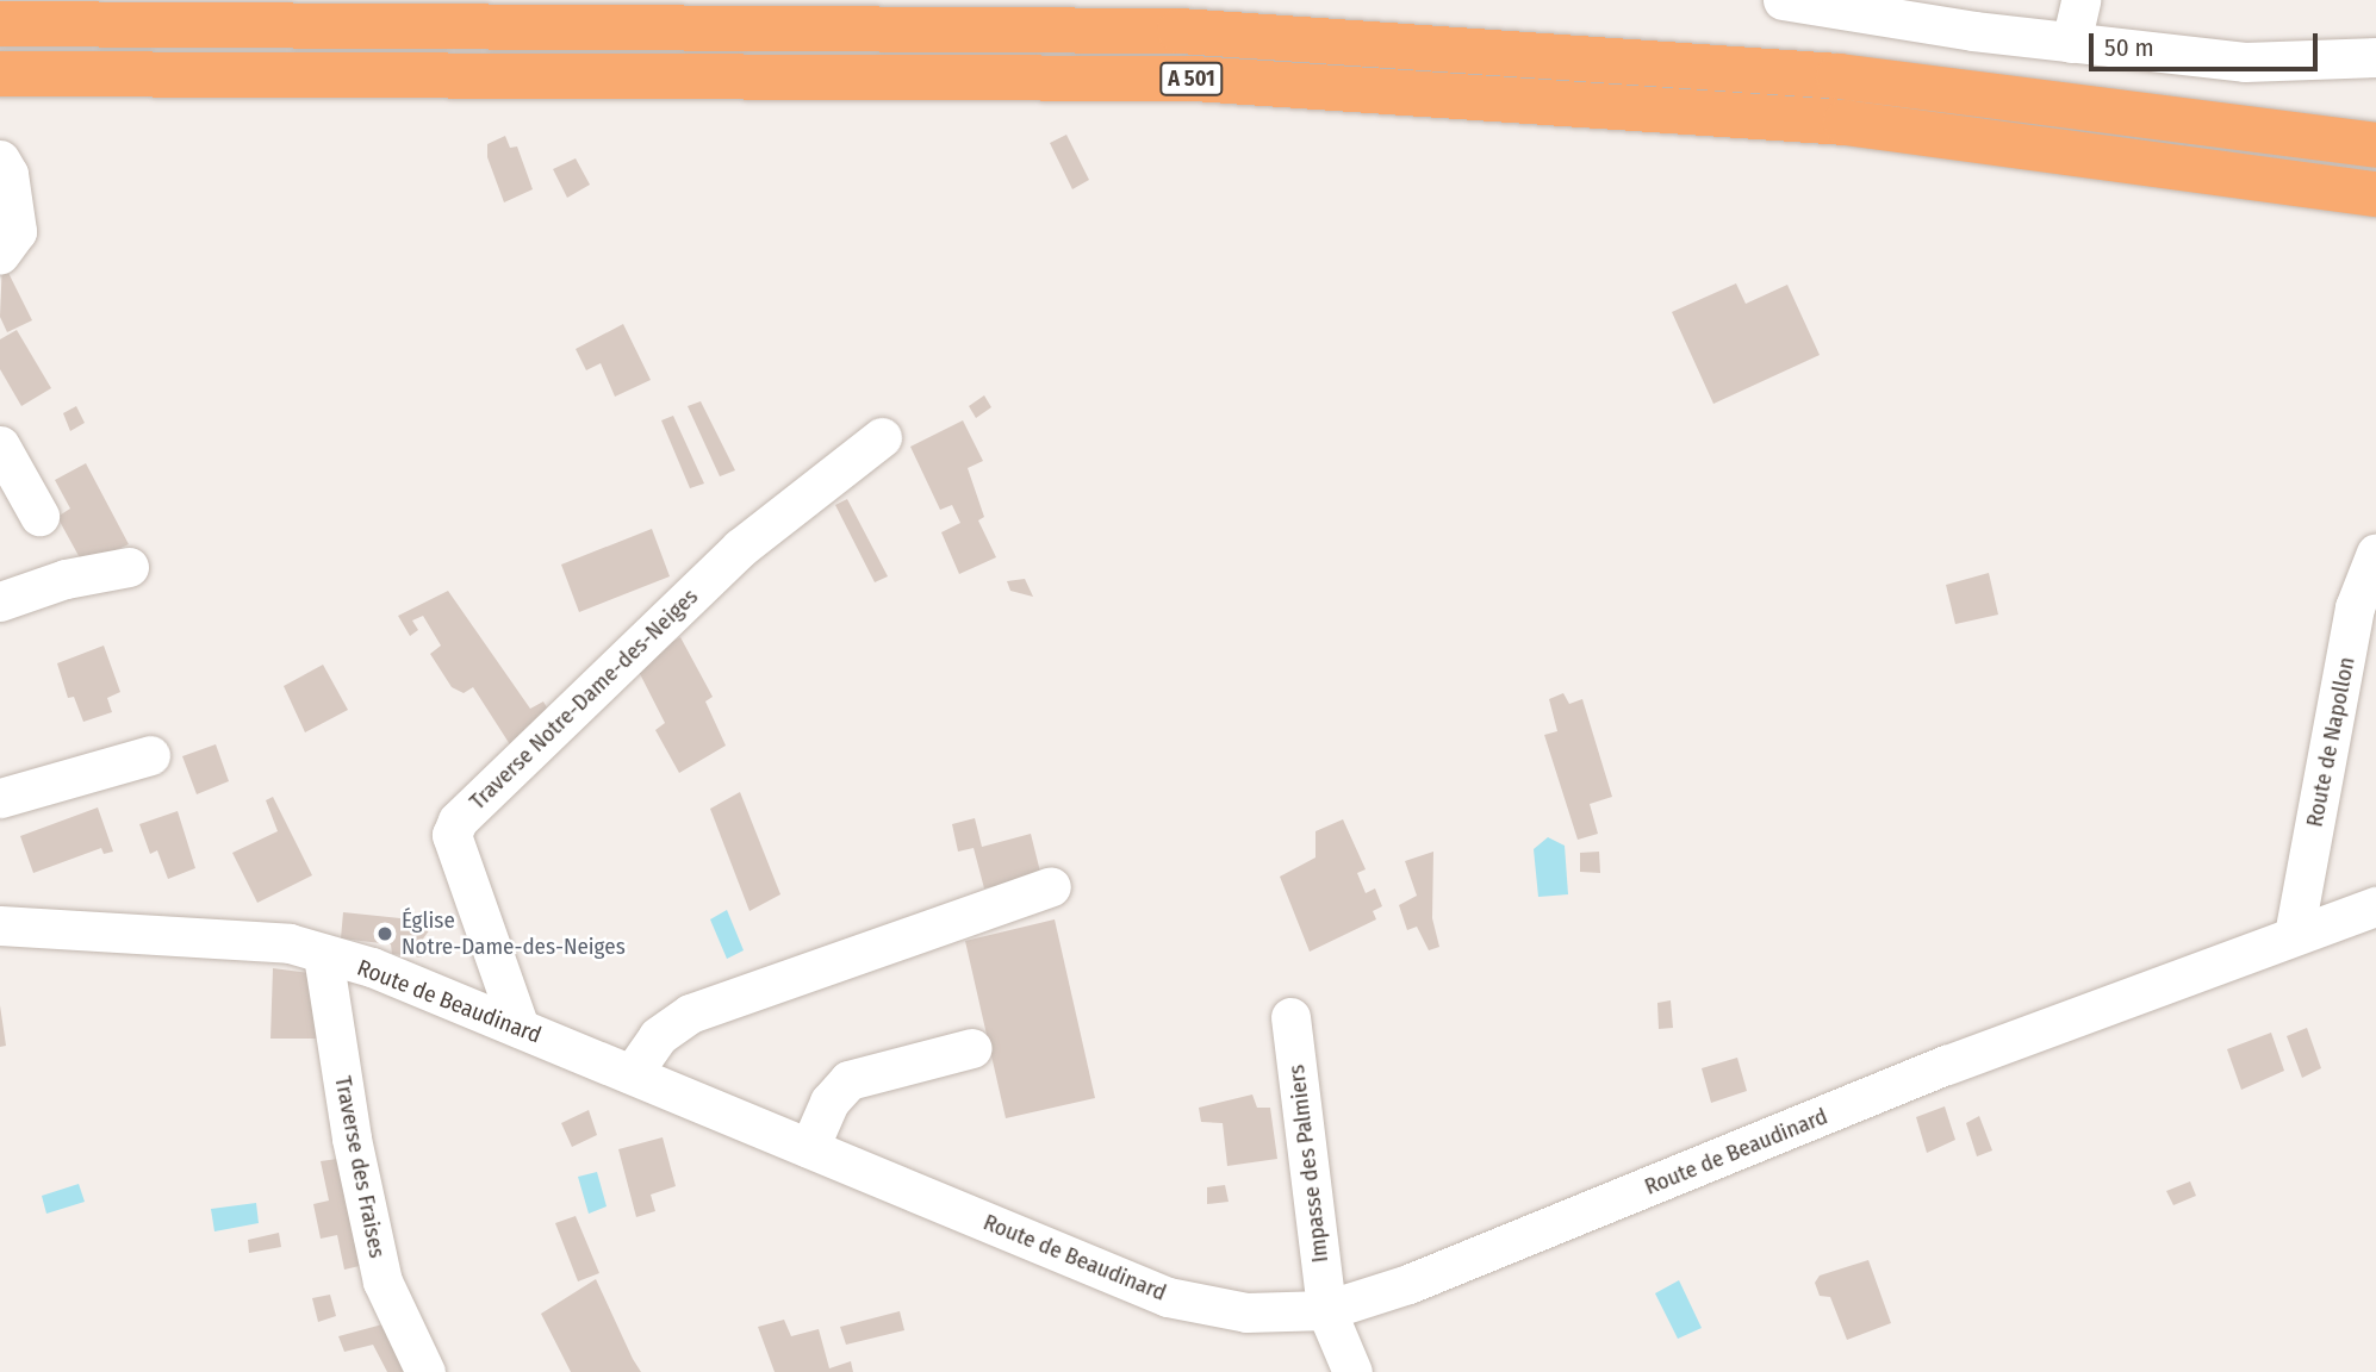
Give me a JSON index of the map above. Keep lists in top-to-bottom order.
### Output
{
  "streets": {
    "highway": ["A 501"],
    "street": [
      "Traverse Notre-Dame-des-Neiges",
      "Route de Napollon",
      "Route de Beaudinard",
      "Impasse des Palmiers",
      "Traverse des Fraises"
    ]
  },
  "crossings": [
    ["Traverse Notre-Dame-des-Neiges", "Route de Beaudinard"],
    ["Route de Napollon", "Route de Beaudinard"],
    ["Route de Beaudinard", "Impasse des Palmiers"],
    ["Route de Beaudinard", "Traverse des Fraises"]
  ],
  "places": ["Église Notre-Dame-des-Neiges"],
  "scale_bar": "50 m"
}
